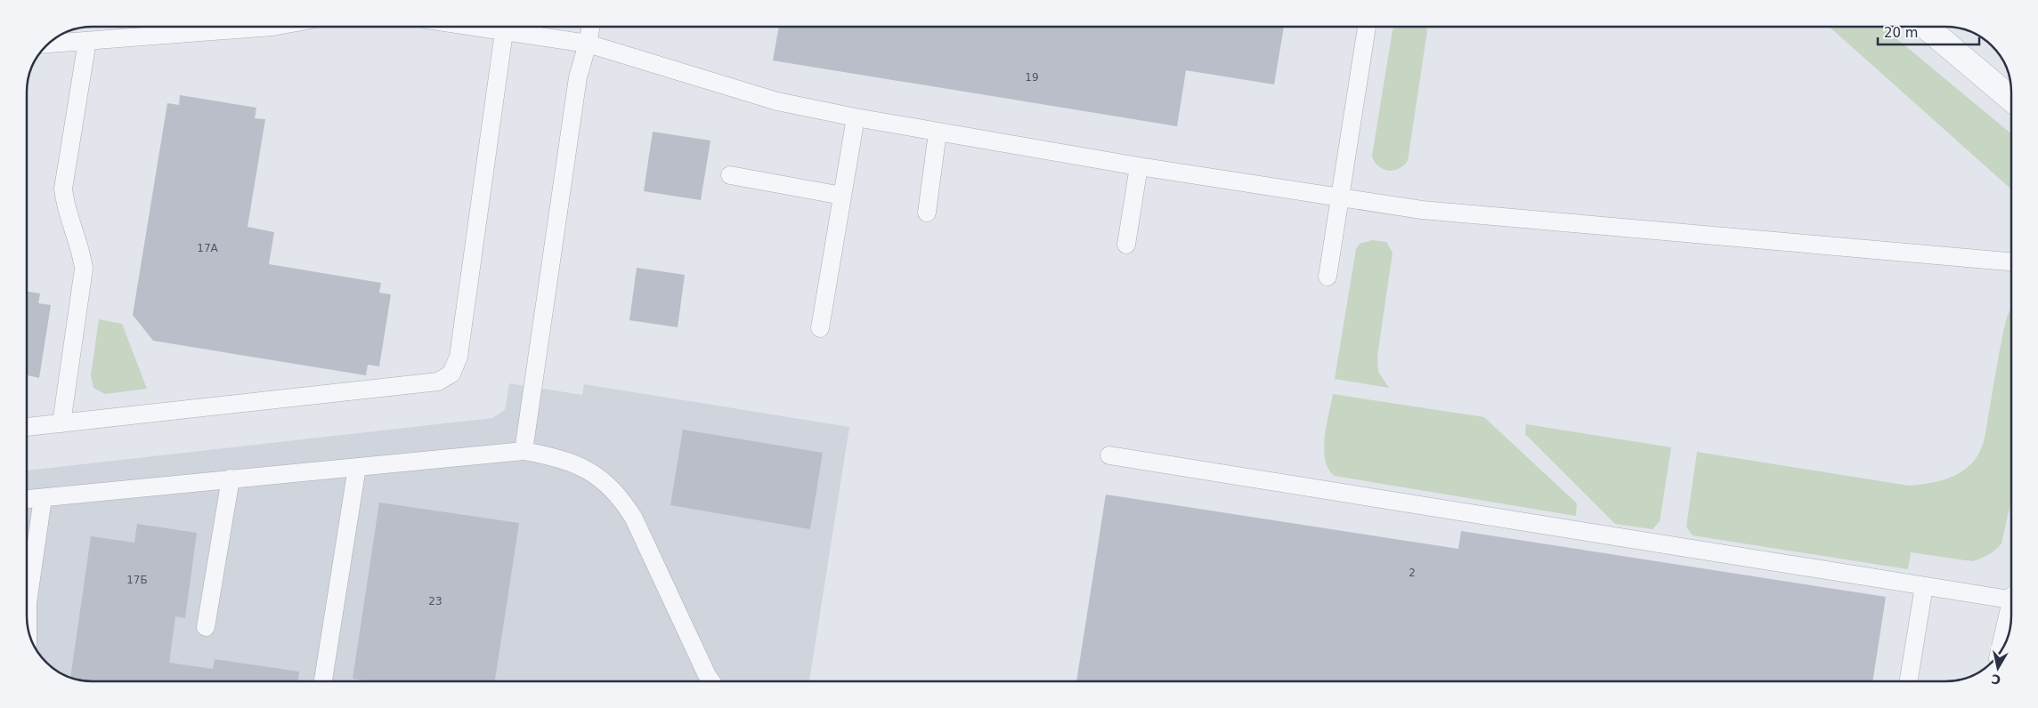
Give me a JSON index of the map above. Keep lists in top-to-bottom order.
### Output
{
  "house_numbers": [
    "19",
    "17А",
    "2",
    "17Б",
    "23"
  ],
  "scale_bar": "20 m",
  "north": "bottom"
}
